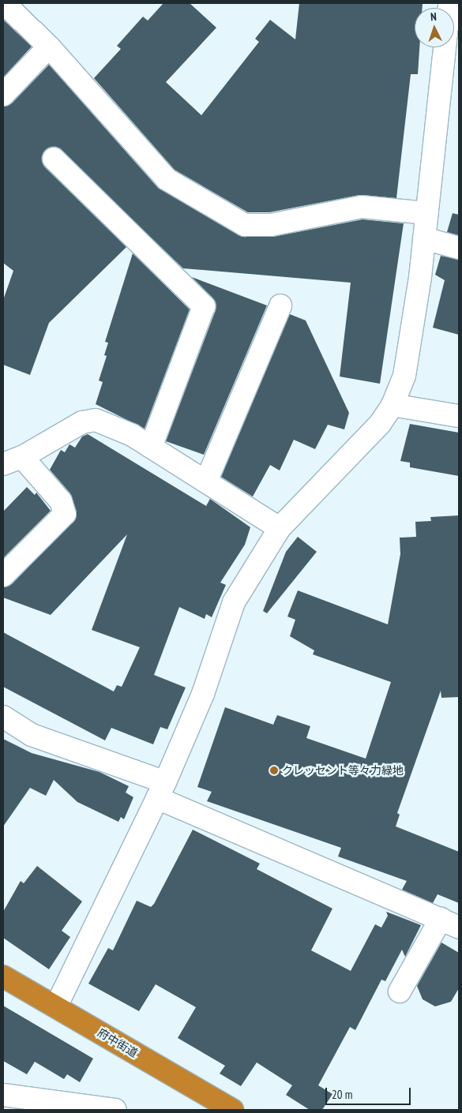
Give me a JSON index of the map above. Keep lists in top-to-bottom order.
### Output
{
  "streets": {
    "highway": ["府中街道"]
  },
  "places": ["クレッセント等々力緑地"],
  "scale_bar": "20 m",
  "north": "top"
}
